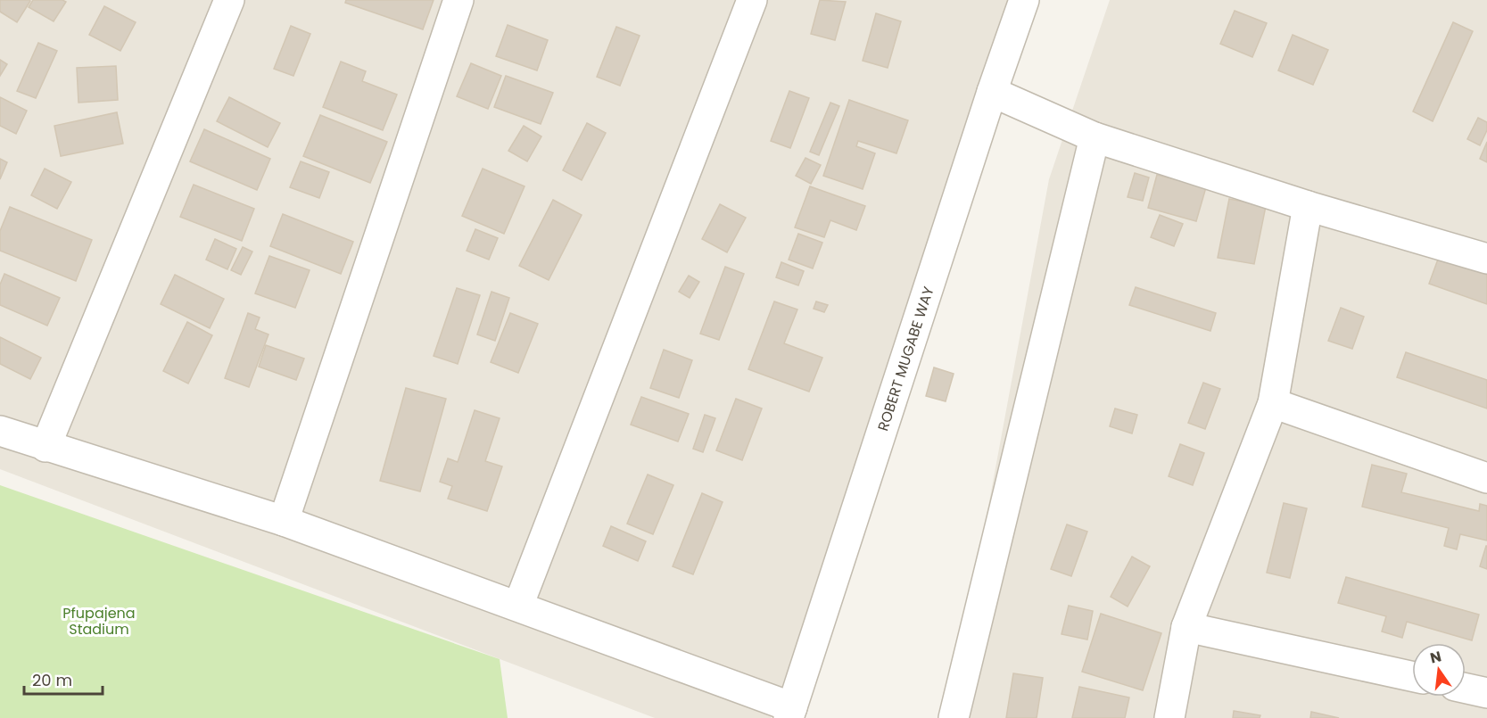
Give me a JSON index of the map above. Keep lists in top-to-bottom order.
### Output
{
  "streets": {
    "street": ["ROBERT MUGABE WAY"]
  },
  "parks": ["Pfupajena Stadium"],
  "scale_bar": "20 m",
  "north": "top"
}
